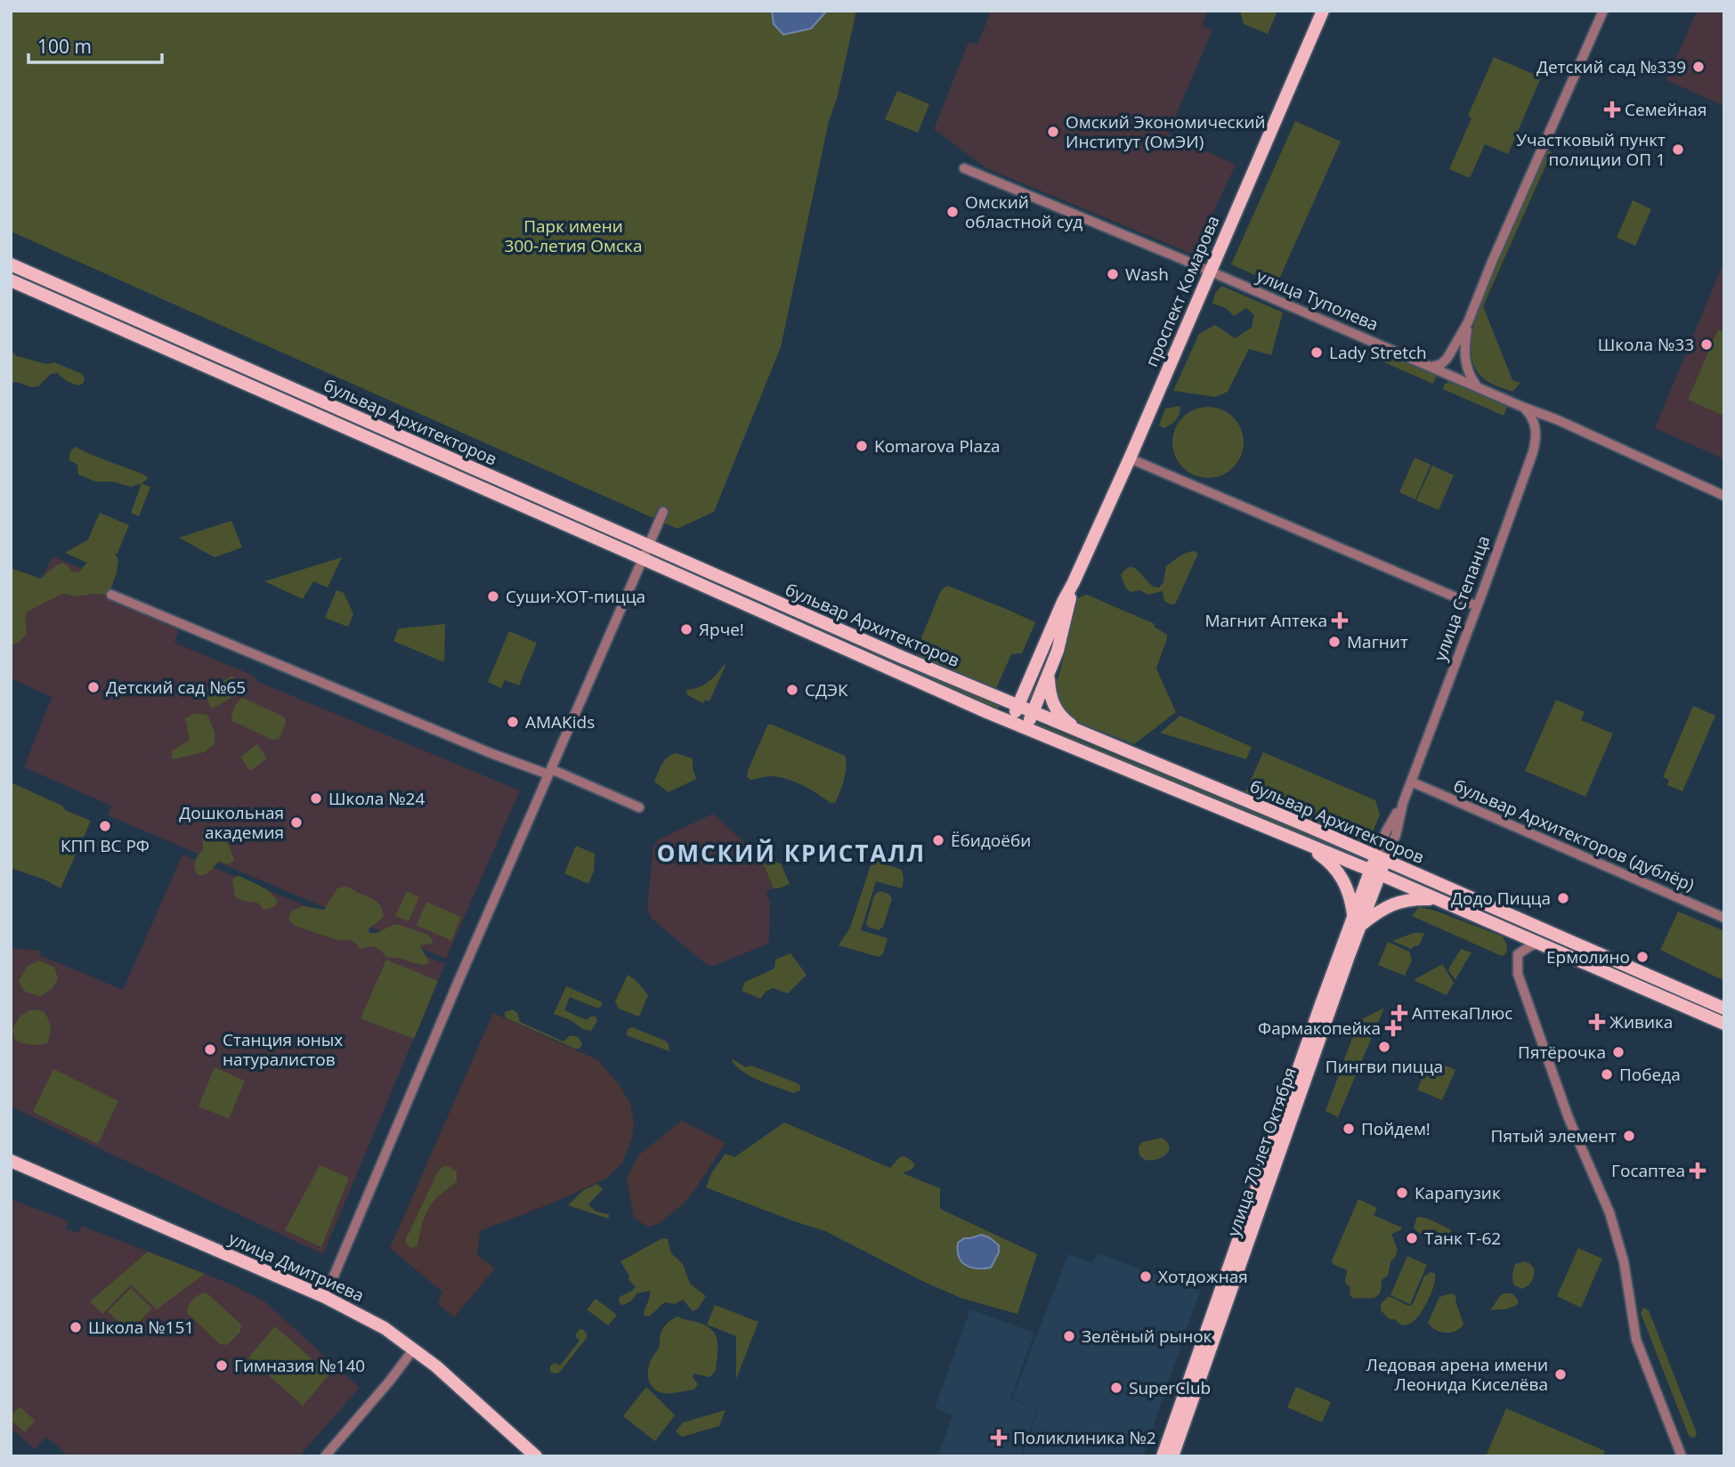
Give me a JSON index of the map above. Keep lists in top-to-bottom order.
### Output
{
  "streets": {
    "main road": [
      "проспект Комарова",
      "бульвар Архитекторов",
      "улица 70 лет Октября",
      "улица Дмитриева"
    ],
    "street": ["улица Туполева", "улица Степанца", "бульвар Архитекторов (дублёр)"]
  },
  "crossings": [
    ["проспект Комарова", "улица Туполева"],
    ["проспект Комарова", "бульвар Архитекторов"],
    ["бульвар Архитекторов", "улица Степанца"],
    ["бульвар Архитекторов", "улица 70 лет Октября"],
    ["улица Степанца", "бульвар Архитекторов (дублёр)"],
    ["улица Степанца", "улица 70 лет Октября"]
  ],
  "districts": ["ОМСКИЙ КРИСТАЛЛ"],
  "parks": ["Парк имени 300-летия Омска"],
  "places": {
    "other": [
      "Детский сад №339",
      "Омский Экономический Институт (ОмЭИ)",
      "Участковый пункт полиции ОП 1",
      "Омский областной суд",
      "Wash",
      "Школа №33",
      "Lady Stretch",
      "Komarova Plaza",
      "Суши-ХОТ-пицца",
      "Ярче!",
      "Магнит",
      "Детский сад №65",
      "СДЭК",
      "AMAKids",
      "Школа №24",
      "Дошкольная академия",
      "КПП ВС РФ",
      "Ёбидоёби",
      "Додо Пицца",
      "Ермолино",
      "Пингви пицца",
      "Станция юных натуралистов",
      "Пятёрочка",
      "Победа",
      "Пойдем!",
      "Пятый элемент",
      "Карапузик",
      "Танк Т-62",
      "Хотдожная",
      "Школа №151",
      "Зелёный рынок",
      "Гимназия №140",
      "Ледовая арена имени Леонида Киселёва",
      "SuperClub"
    ],
    "health": [
      "Семейная",
      "Магнит Аптека",
      "АптекаПлюс",
      "Живика",
      "Фармакопейка",
      "Госаптеа",
      "Поликлиника №2"
    ]
  },
  "scale_bar": "100 m"
}
